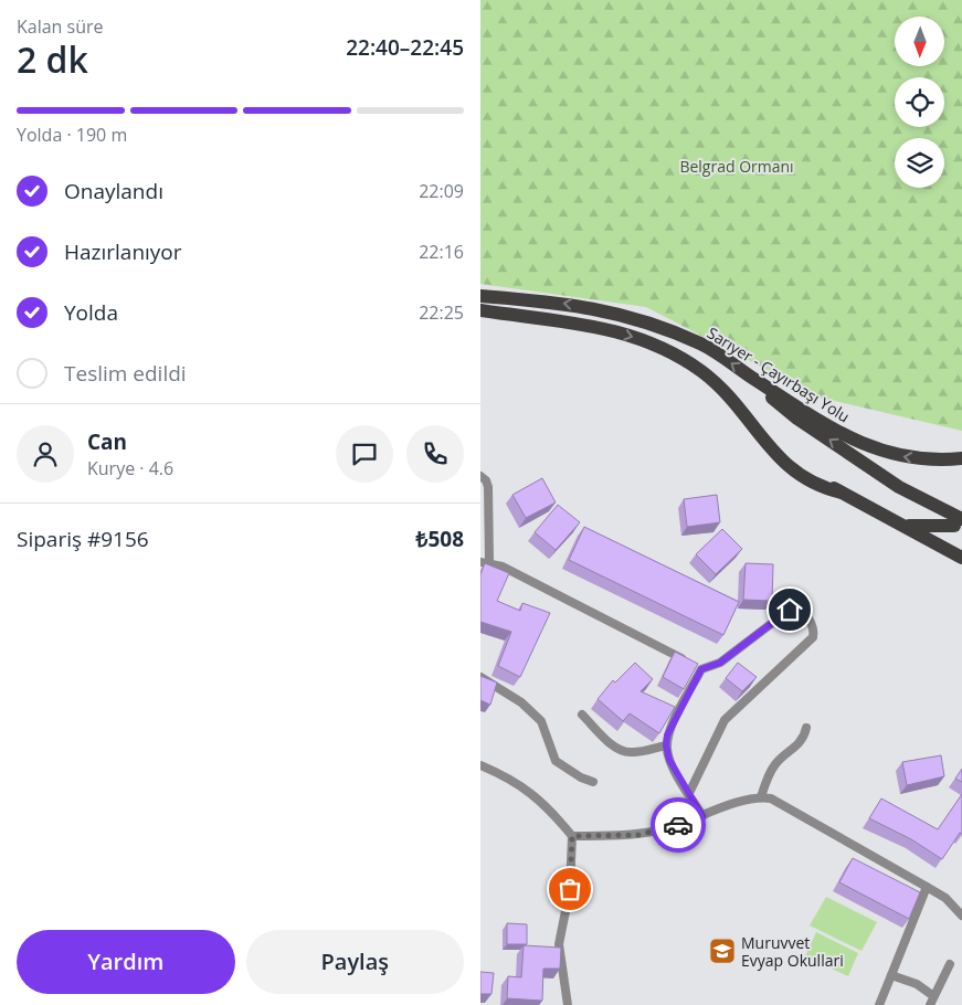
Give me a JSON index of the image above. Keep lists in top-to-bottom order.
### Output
{
  "streets": {
    "main road": ["Sarıyer - Çayırbaşı Yolu"]
  },
  "parks": ["Belgrad Ormanı"],
  "places": {
    "school or university": ["Muruvvet Evyap Okullari"]
  },
  "north": "bottom",
  "page": {
    "heading": ["2 dk", "Kalan süre", "22:40–22:45"],
    "panel": [
      "Can",
      "Kurye · 4.6",
      "Sipariş #9156",
      "₺508"
    ],
    "bar": "Yolda · 190 m",
    "list": [
      ["Onaylandı", "22:09"],
      ["Hazırlanıyor", "22:16"],
      ["Yolda", "22:25"],
      "Teslim edildi"
    ],
    "buttons": ["Yardım", "Paylaş"]
  }
}
